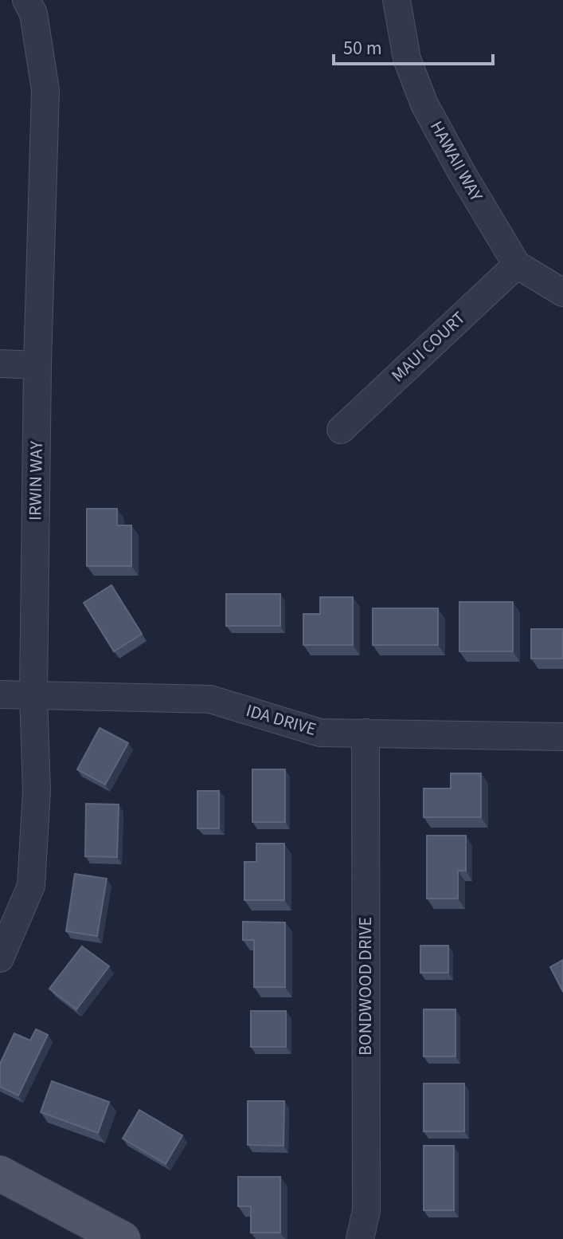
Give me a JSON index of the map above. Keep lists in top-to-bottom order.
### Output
{
  "streets": {
    "street": [
      "HAWAII WAY",
      "MAUI COURT",
      "IRWIN WAY",
      "IDA DRIVE",
      "BONDWOOD DRIVE"
    ]
  },
  "crossings": [
    ["HAWAII WAY", "MAUI COURT"],
    ["IRWIN WAY", "IDA DRIVE"],
    ["IDA DRIVE", "BONDWOOD DRIVE"]
  ],
  "scale_bar": "50 m"
}
